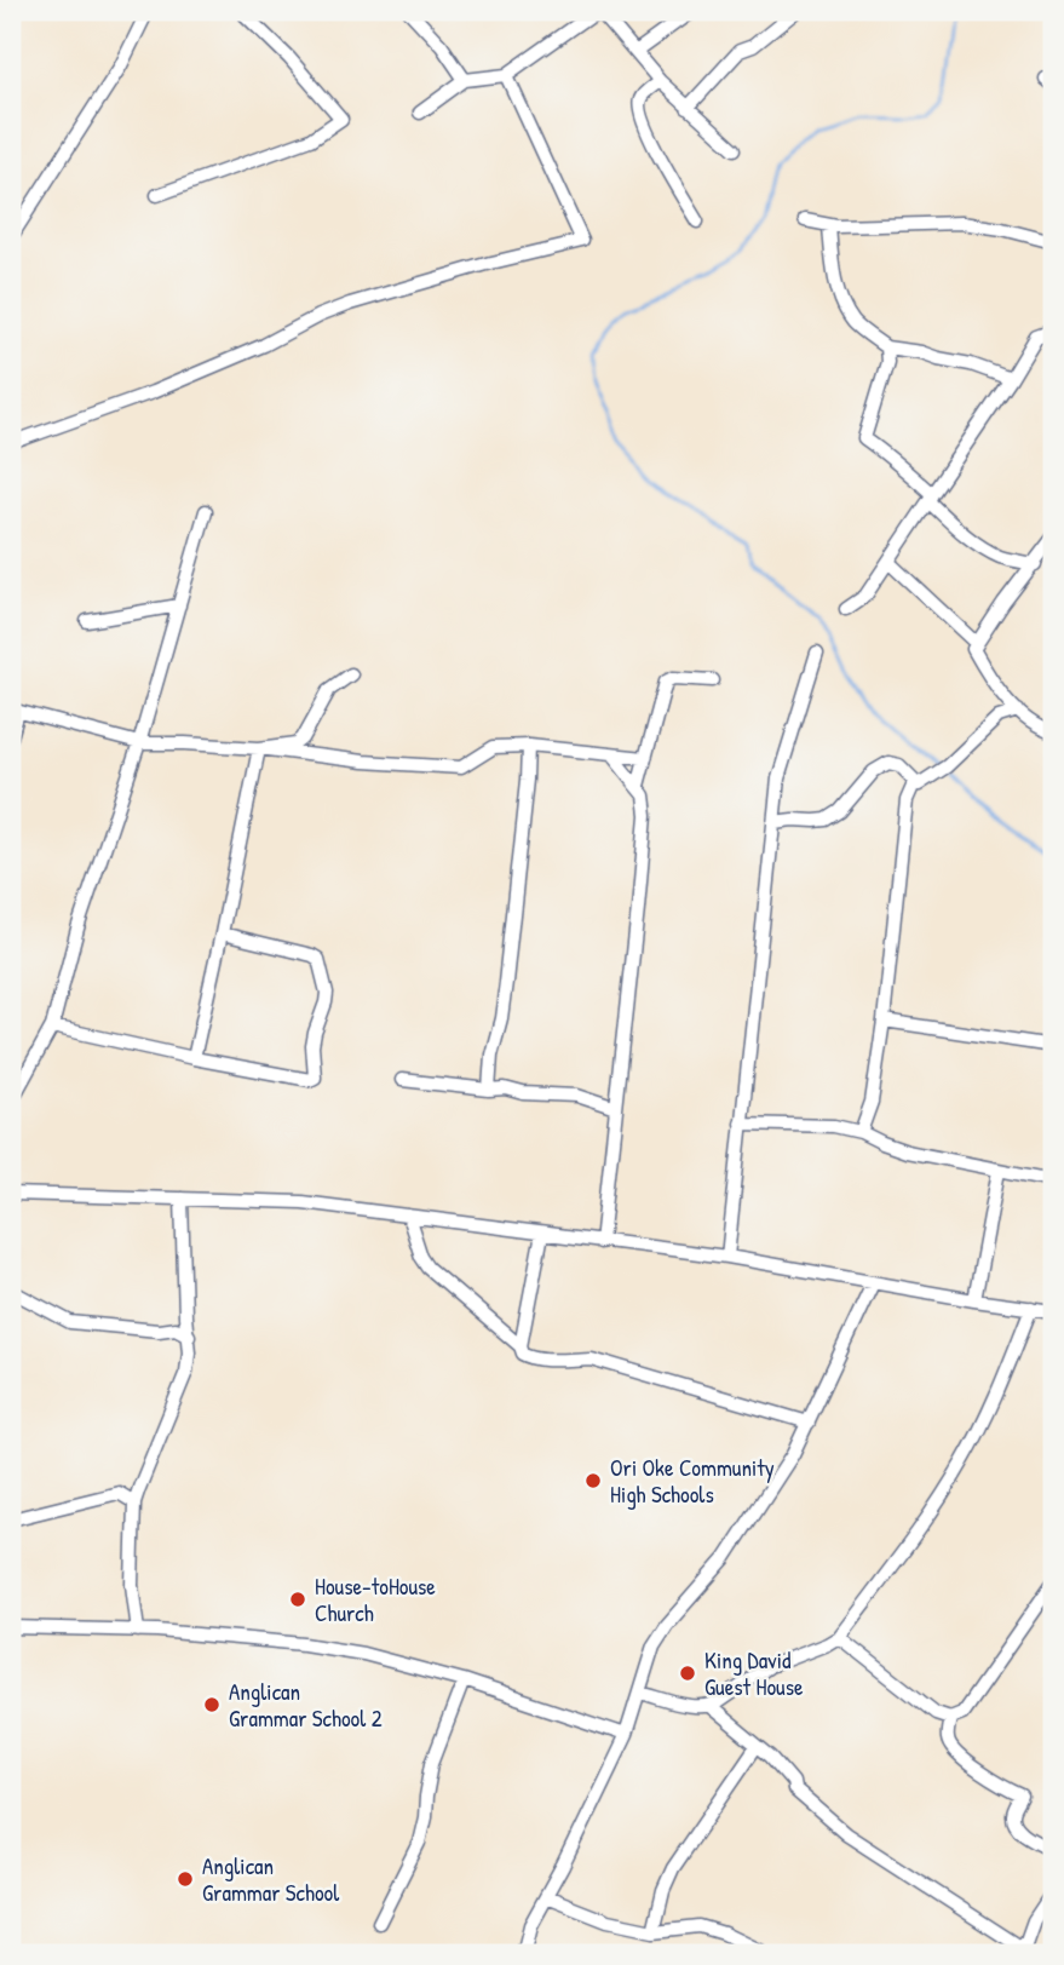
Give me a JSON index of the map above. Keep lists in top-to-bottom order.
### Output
{
  "places": [
    "Ori Oke Community High Schools",
    "House-toHouse Church",
    "King David Guest House",
    "Anglican Grammar School 2",
    "Anglican Grammar School"
  ]
}
